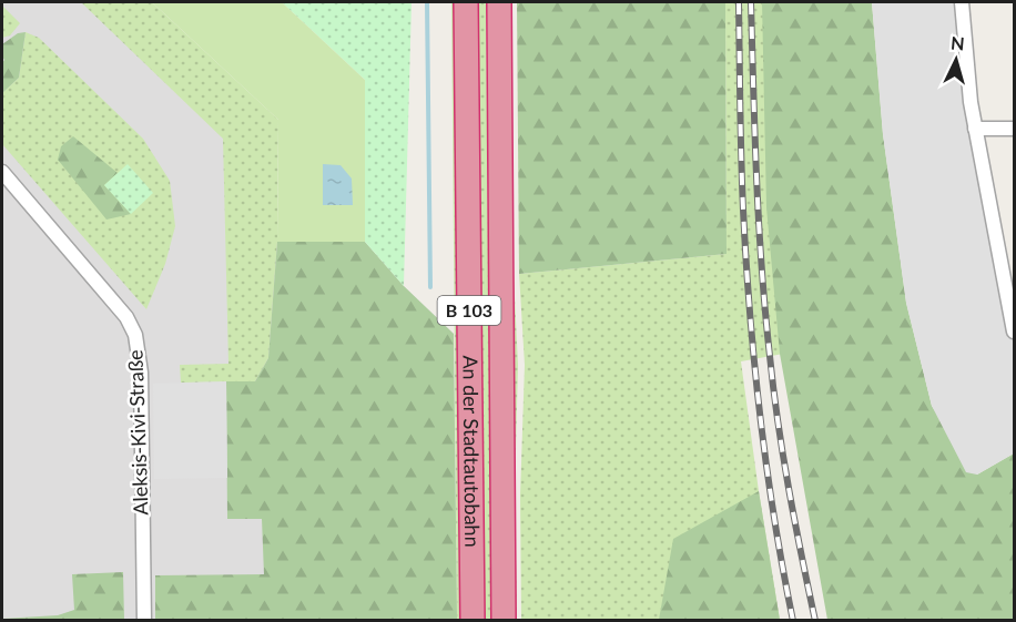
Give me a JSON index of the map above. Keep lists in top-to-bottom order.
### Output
{
  "streets": {
    "highway": ["B 103", "An der Stadtautobahn"],
    "street": ["Aleksis-Kivi-Straße"]
  },
  "north": "top"
}
